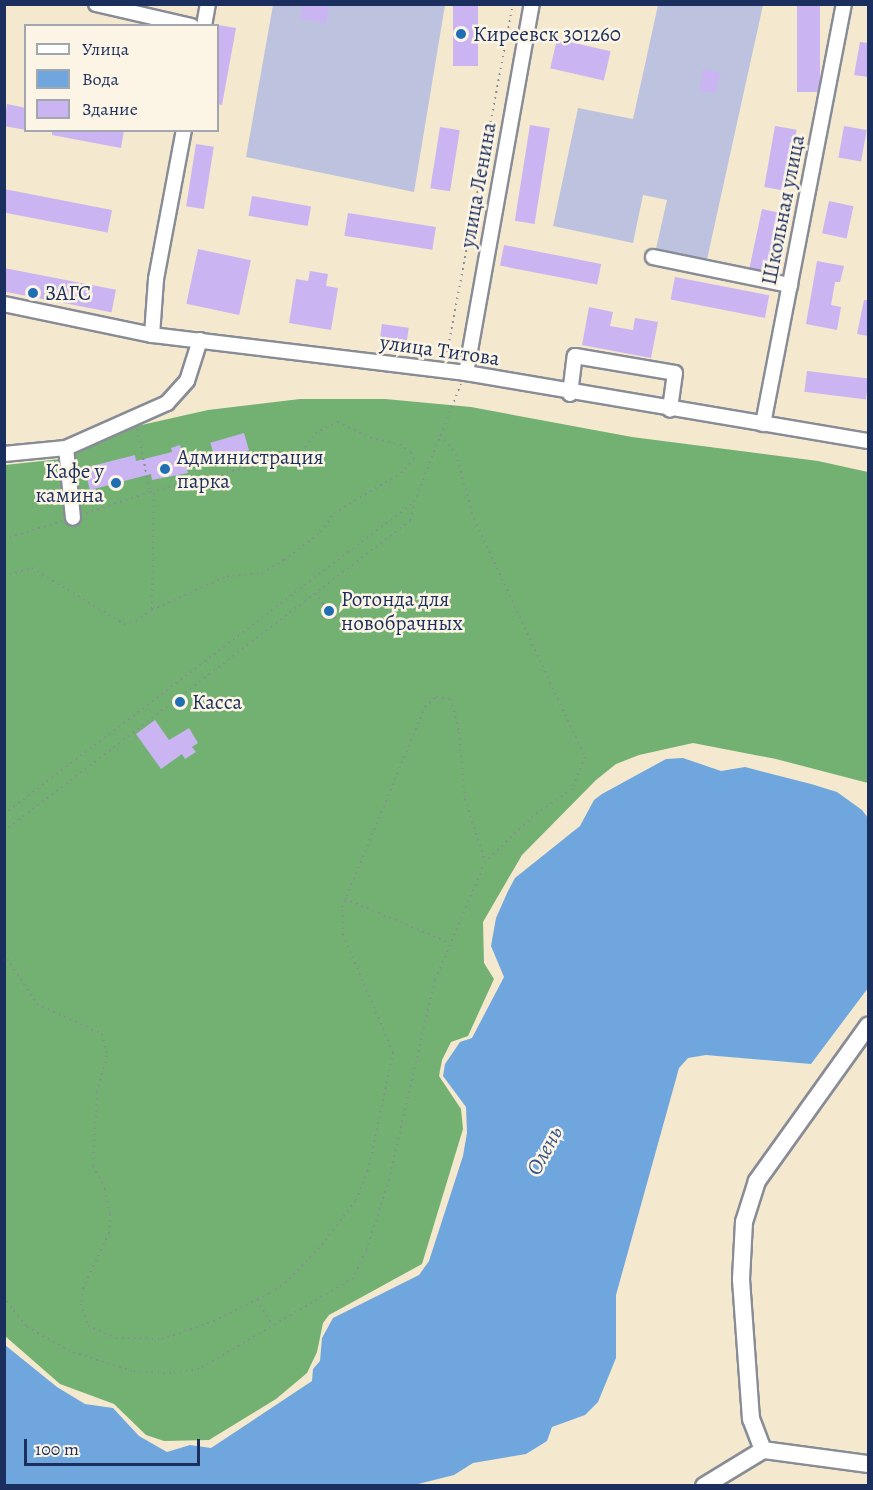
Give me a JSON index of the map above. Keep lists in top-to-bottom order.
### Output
{
  "streets": {
    "street": ["улица Ленина", "Школьная улица", "улица Титова"]
  },
  "crossings": [
    ["улица Ленина", "улица Титова"],
    ["Школьная улица", "улица Титова"]
  ],
  "water": ["Олень"],
  "places": [
    "Киреевск 301260",
    "ЗАГС",
    "Администрация парка",
    "Кафе у камина",
    "Ротонда для новобрачных",
    "Касса"
  ],
  "legend": ["Улица", "Вода", "Здание"],
  "scale_bar": "100 m"
}
